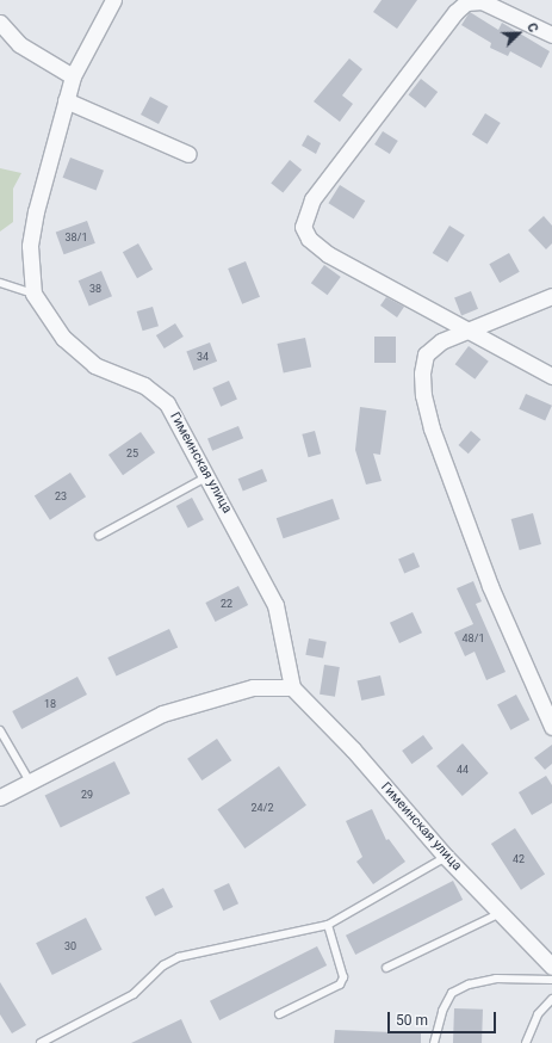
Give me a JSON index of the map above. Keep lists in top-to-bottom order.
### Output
{
  "streets": {
    "street": ["Гимеинская улица"]
  },
  "house_numbers": [
    "38/1",
    "38",
    "34",
    "25",
    "23",
    "22",
    "48/1",
    "18",
    "44",
    "29",
    "24/2",
    "42",
    "30"
  ],
  "scale_bar": "50 m",
  "north": "top right"
}
